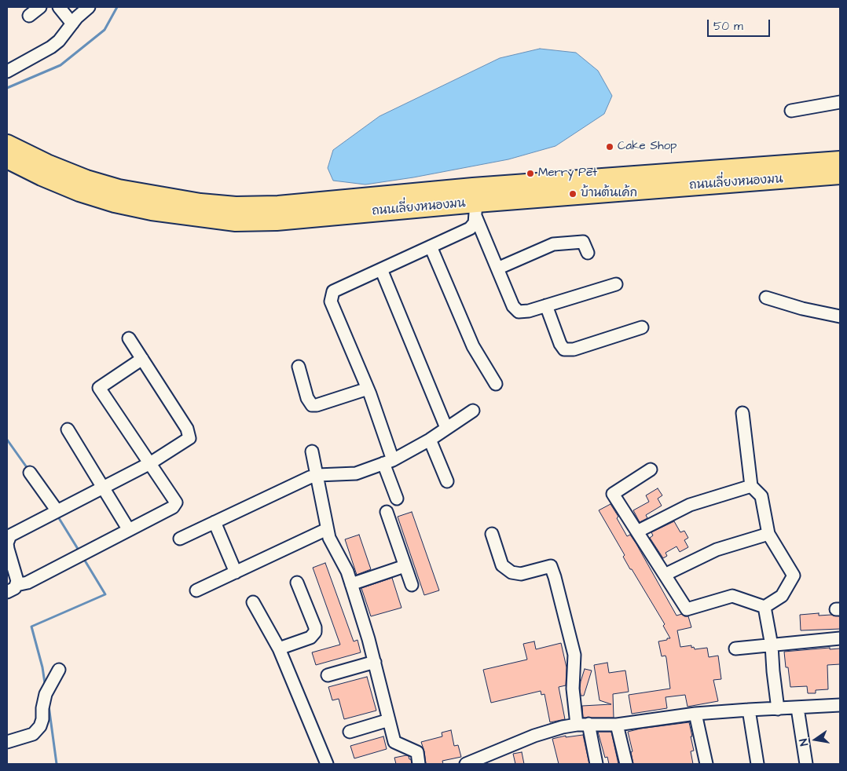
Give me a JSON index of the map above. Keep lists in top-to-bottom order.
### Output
{
  "streets": {
    "highway": ["ถนนเลี่ยงหนองมน"]
  },
  "places": ["Cake Shop", "Merry Pet", "บ้านต้นเค้ก"],
  "scale_bar": "50 m",
  "north": "left"
}
